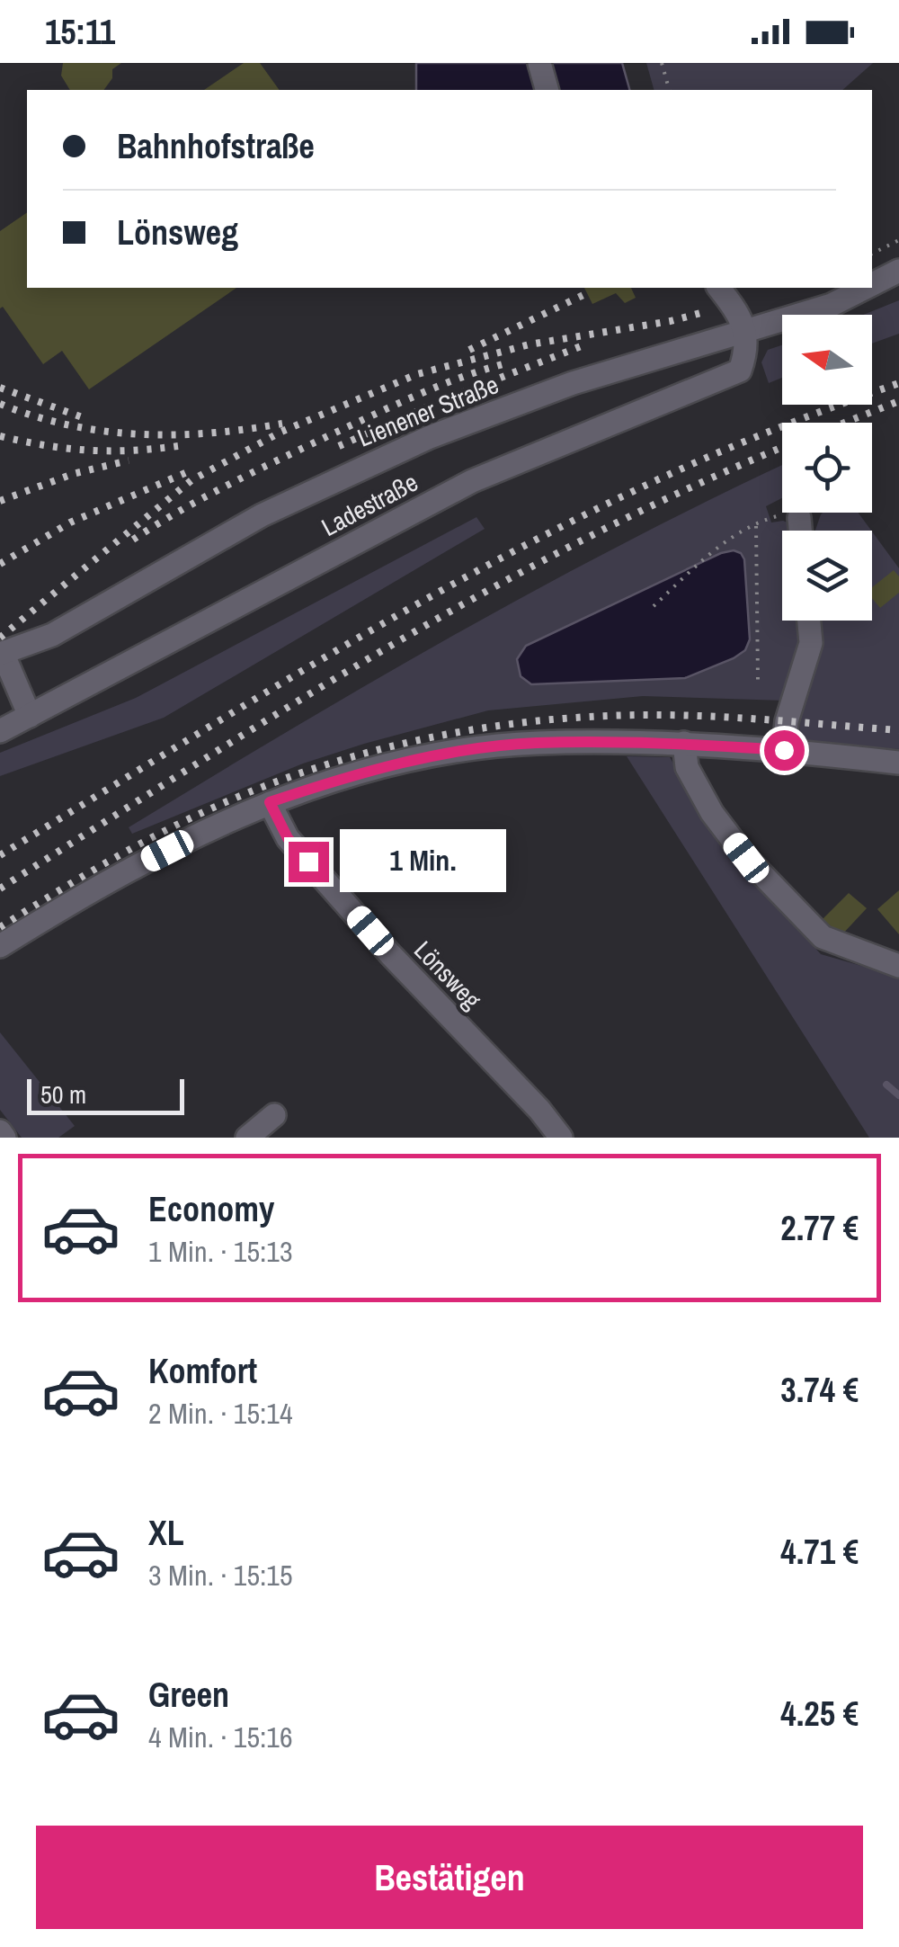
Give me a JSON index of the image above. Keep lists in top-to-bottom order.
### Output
{
  "streets": {
    "street": ["Lienener Straße", "Ladestraße", "Lönsweg"]
  },
  "crossings": [
    ["Lienener Straße", "Ladestraße"]
  ],
  "scale_bar": "50 m",
  "north": "left",
  "page": {
    "status": "15:11",
    "banner": ["Bahnhofstraße", "Lönsweg"],
    "bubble": "1 Min.",
    "scale": "50 m",
    "list": [
      {
        "name": "Economy",
        "note": "1 Min. · 15:13",
        "value": "2.77 €"
      },
      {
        "name": "Komfort",
        "note": "2 Min. · 15:14",
        "value": "3.74 €"
      },
      {
        "name": "XL",
        "note": "3 Min. · 15:15",
        "value": "4.71 €"
      },
      {
        "name": "Green",
        "note": "4 Min. · 15:16",
        "value": "4.25 €"
      }
    ],
    "buttons": "Bestätigen"
  }
}
